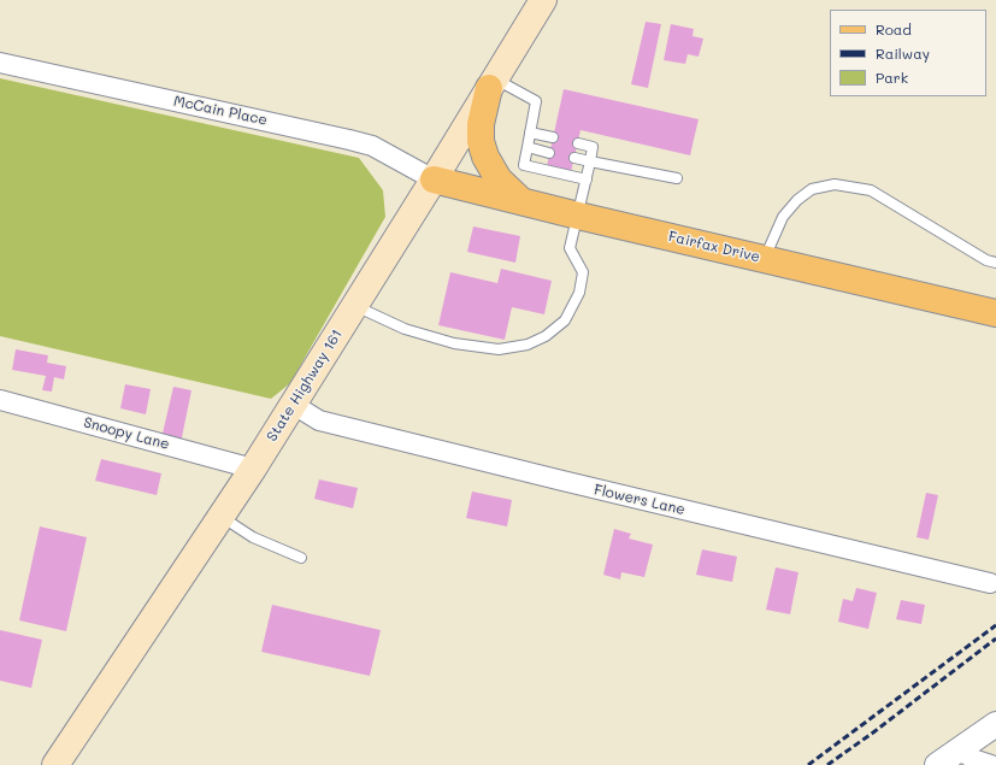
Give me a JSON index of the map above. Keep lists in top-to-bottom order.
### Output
{
  "streets": {
    "main road": ["Fairfax Drive", "State Highway 161"],
    "street": ["McCain Place", "Snoopy Lane", "Flowers Lane"]
  },
  "crossings": [
    ["McCain Place", "Fairfax Drive"],
    ["McCain Place", "State Highway 161"],
    ["Fairfax Drive", "State Highway 161"],
    ["State Highway 161", "Snoopy Lane"],
    ["State Highway 161", "Flowers Lane"]
  ],
  "legend": ["Road", "Railway", "Park"]
}
